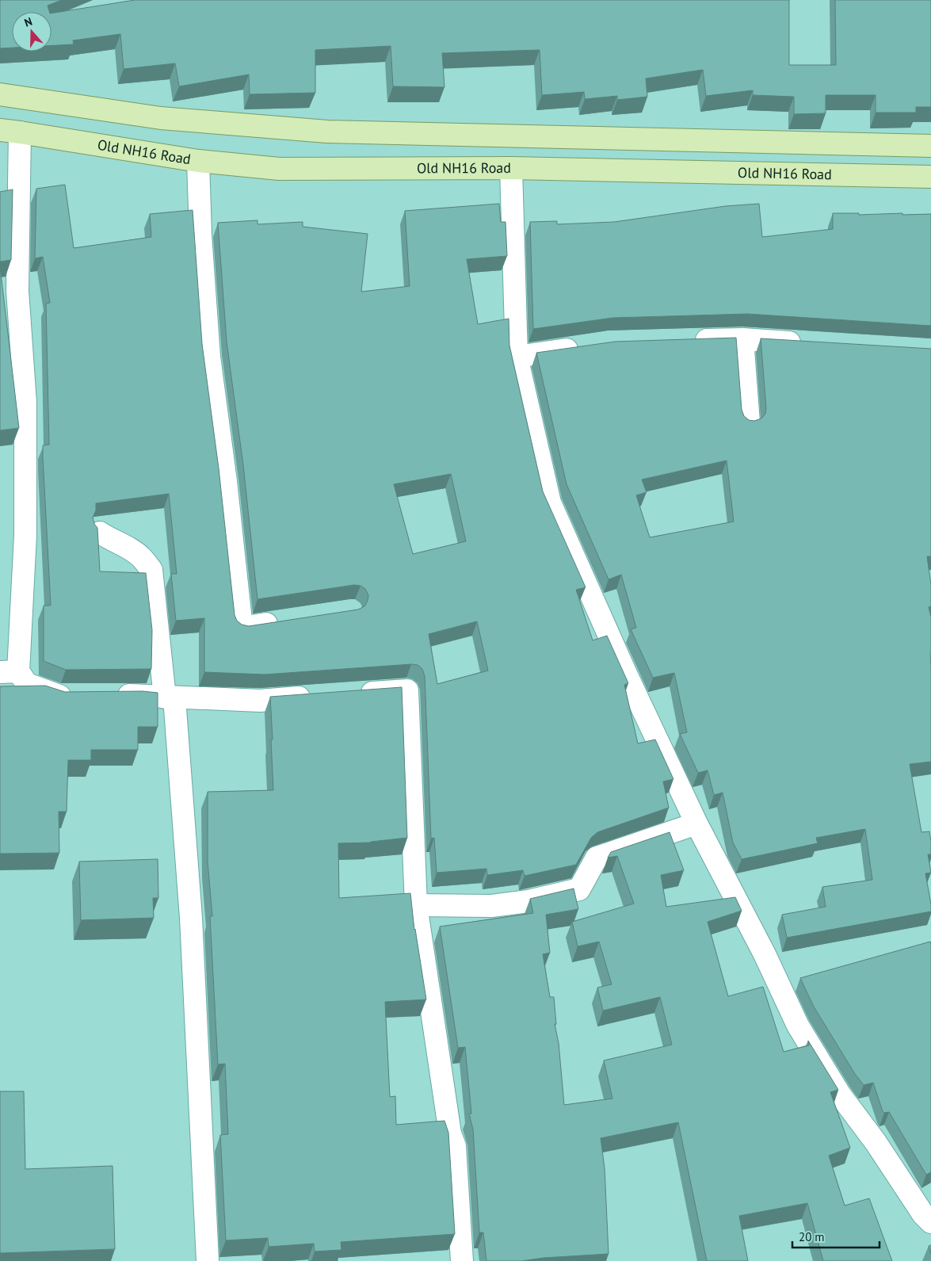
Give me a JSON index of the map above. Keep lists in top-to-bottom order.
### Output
{
  "streets": {
    "main road": ["Old NH16 Road"]
  },
  "scale_bar": "20 m",
  "north": "top"
}
